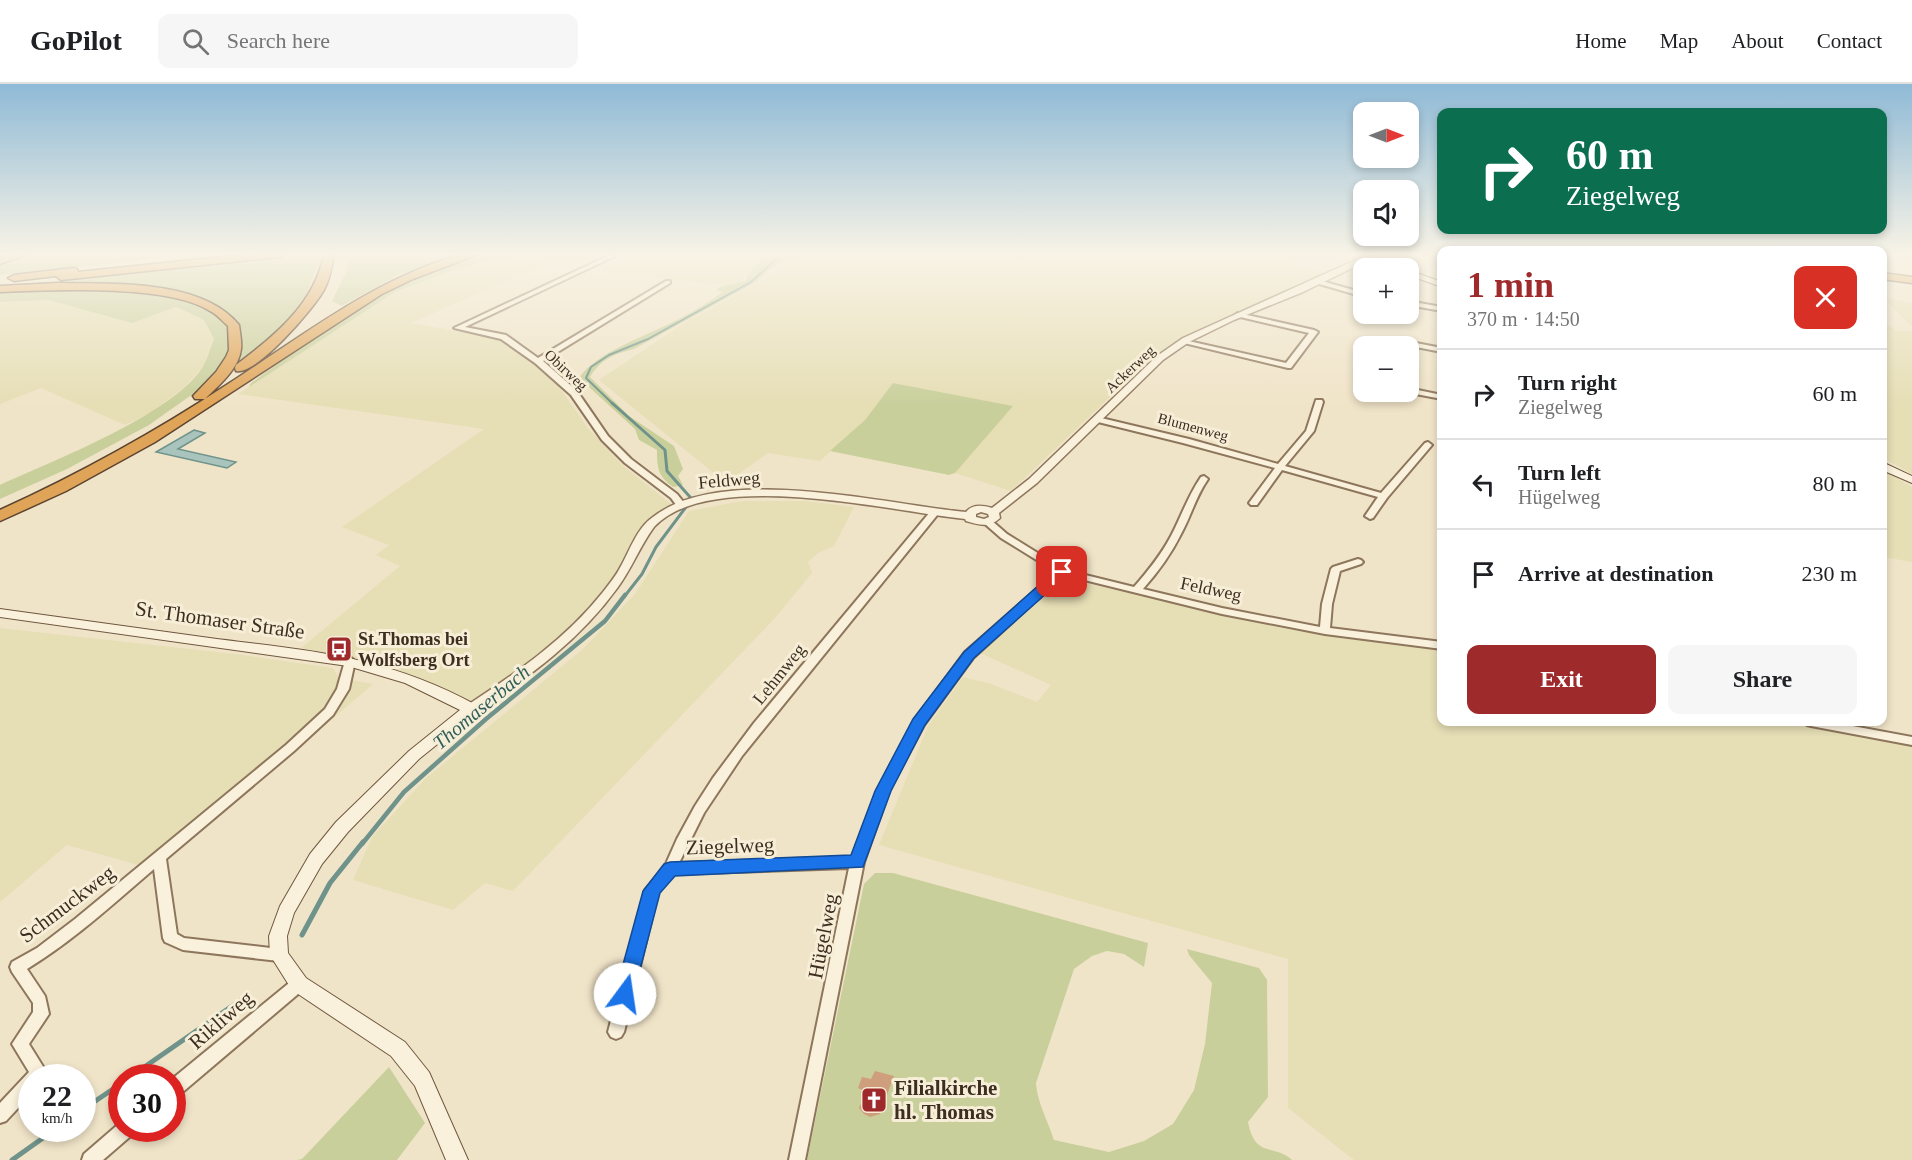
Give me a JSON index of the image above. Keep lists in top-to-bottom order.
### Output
{
  "streets": {
    "main road": ["St. Thomaser Straße"],
    "street": [
      "Ackerweg",
      "Obirweg",
      "Blumenweg",
      "Feldweg",
      "Lehmweg",
      "Ziegelweg",
      "Schmuckweg",
      "Hügelweg",
      "Rikliweg"
    ]
  },
  "crossings": [
    ["Ackerweg", "Blumenweg"],
    ["Ackerweg", "Feldweg"],
    ["Obirweg", "Feldweg"],
    ["Feldweg", "St. Thomaser Straße"],
    ["Feldweg", "Lehmweg"],
    ["Feldweg", "Hügelweg"],
    ["St. Thomaser Straße", "Schmuckweg"],
    ["Lehmweg", "Ziegelweg"],
    ["Ziegelweg", "Hügelweg"]
  ],
  "water": ["Thomaserbach"],
  "places": {
    "bus stop": ["St.Thomas bei Wolfsberg Ort"],
    "church": ["Filialkirche hl. Thomas"]
  },
  "north": "right",
  "page": {
    "header": "GoPilot",
    "search": "Search here",
    "nav": [
      "Home",
      "Map",
      "About",
      "Contact"
    ],
    "map_buttons": ["+", "−"],
    "turn": ["60 m", "Ziegelweg"],
    "heading": ["1 min", "370 m · 14:50"],
    "list": [
      {
        "name": "Turn right",
        "note": "Ziegelweg",
        "value": "60 m"
      },
      {
        "name": "Turn left",
        "note": "Hügelweg",
        "value": "80 m"
      },
      {
        "name": "Arrive at destination",
        "value": "230 m"
      }
    ],
    "buttons": ["Exit", "Share"],
    "speed": "22 km/h",
    "limit": "30"
  }
}
